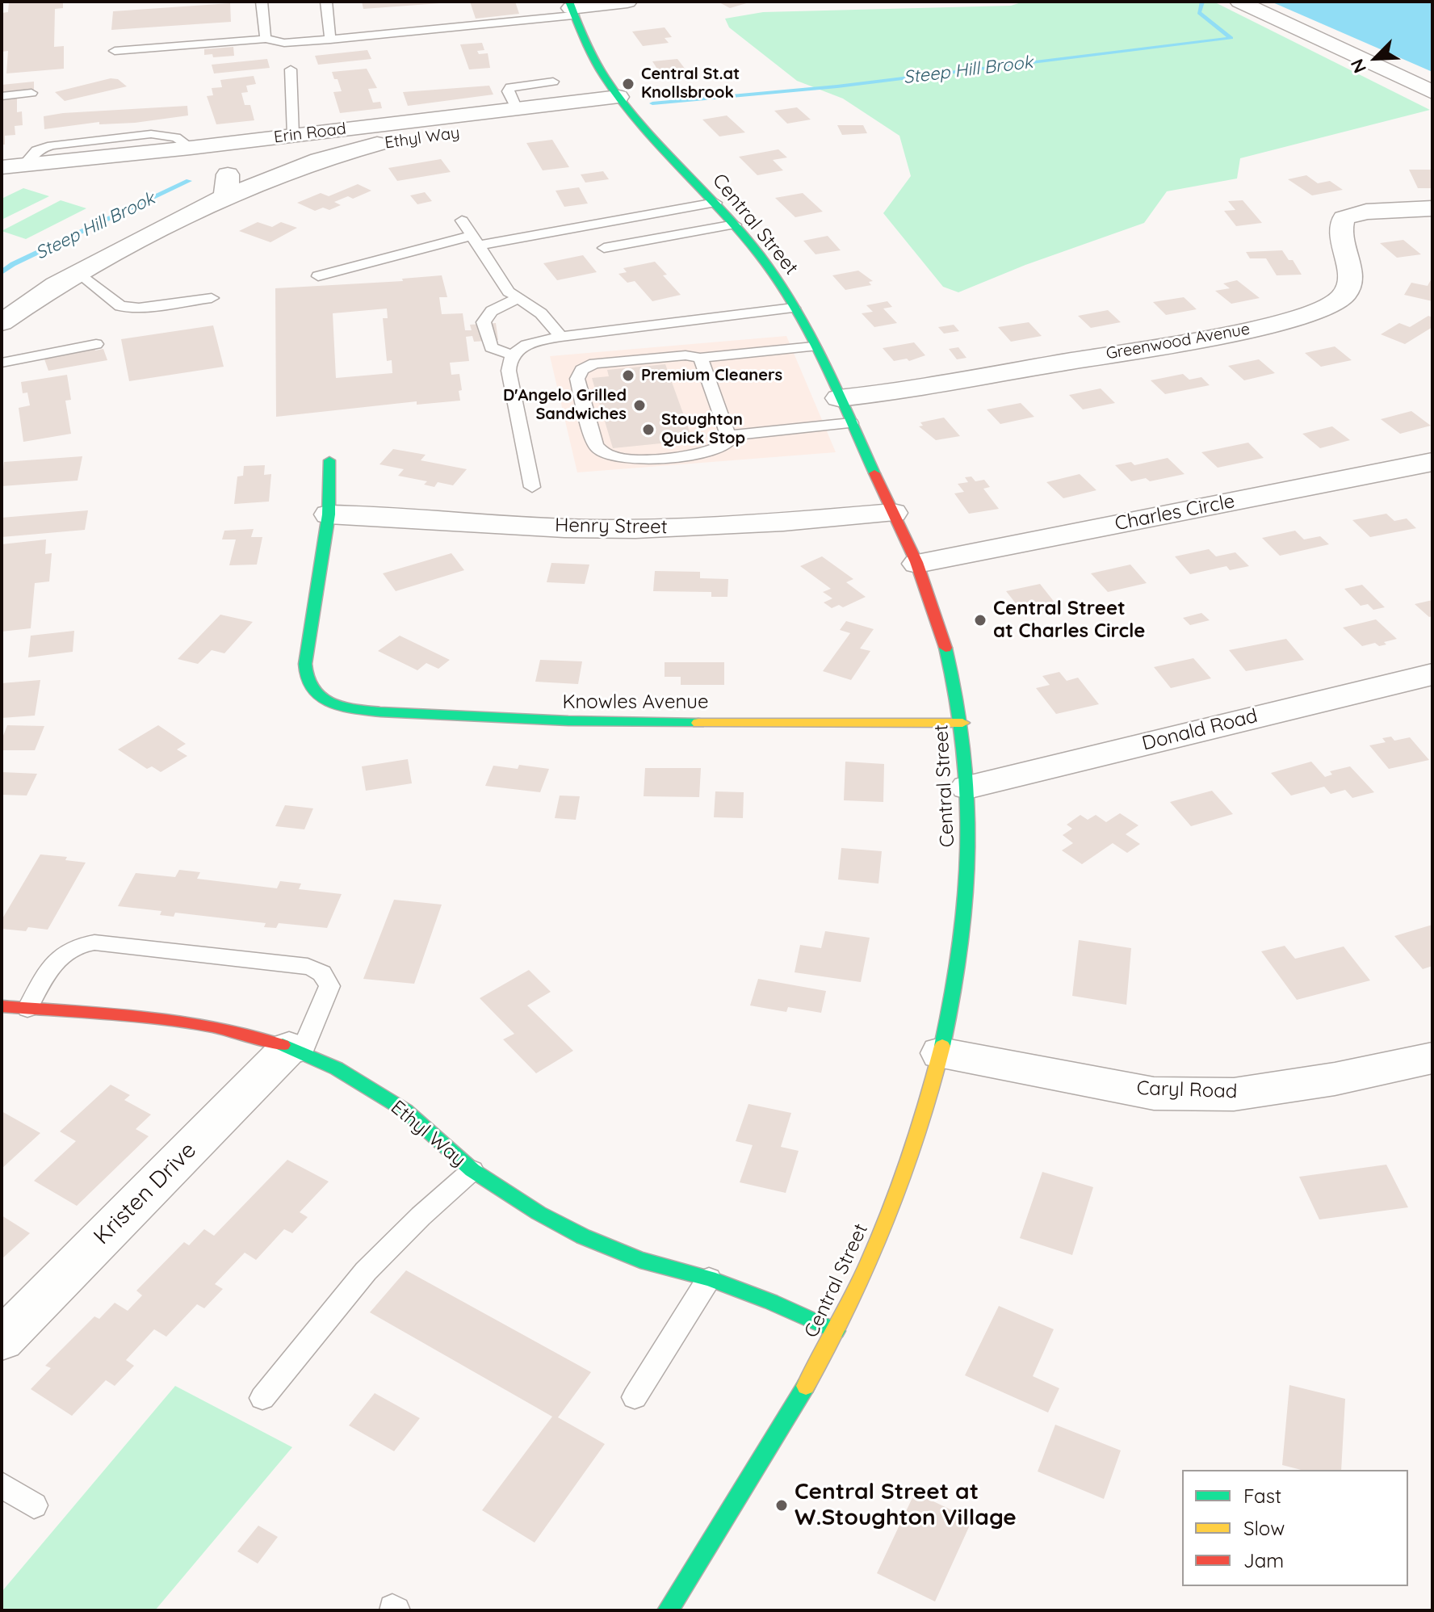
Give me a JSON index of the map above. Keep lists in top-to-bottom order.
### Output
{
  "streets": {
    "main road": ["Ethyl Way", "Central Street", "Knowles Avenue"],
    "street": [
      "Erin Road",
      "Greenwood Avenue",
      "Charles Circle",
      "Henry Street",
      "Donald Road",
      "Caryl Road",
      "Kristen Drive"
    ]
  },
  "crossings": [
    ["Erin Road", "Ethyl Way"],
    ["Erin Road", "Central Street"],
    ["Ethyl Way", "Central Street"],
    ["Ethyl Way", "Kristen Drive"],
    ["Central Street", "Greenwood Avenue"],
    ["Central Street", "Charles Circle"],
    ["Central Street", "Henry Street"],
    ["Central Street", "Knowles Avenue"],
    ["Central Street", "Donald Road"],
    ["Central Street", "Caryl Road"],
    ["Henry Street", "Knowles Avenue"]
  ],
  "water": ["Steep Hill Brook"],
  "places": [
    "Central St.at Knollsbrook",
    "Premium Cleaners",
    "D'Angelo Grilled Sandwiches",
    "Stoughton Quick Stop",
    "Central Street at Charles Circle",
    "Central Street at W.Stoughton Village"
  ],
  "legend": ["Fast", "Slow", "Jam"],
  "north": "bottom left"
}
